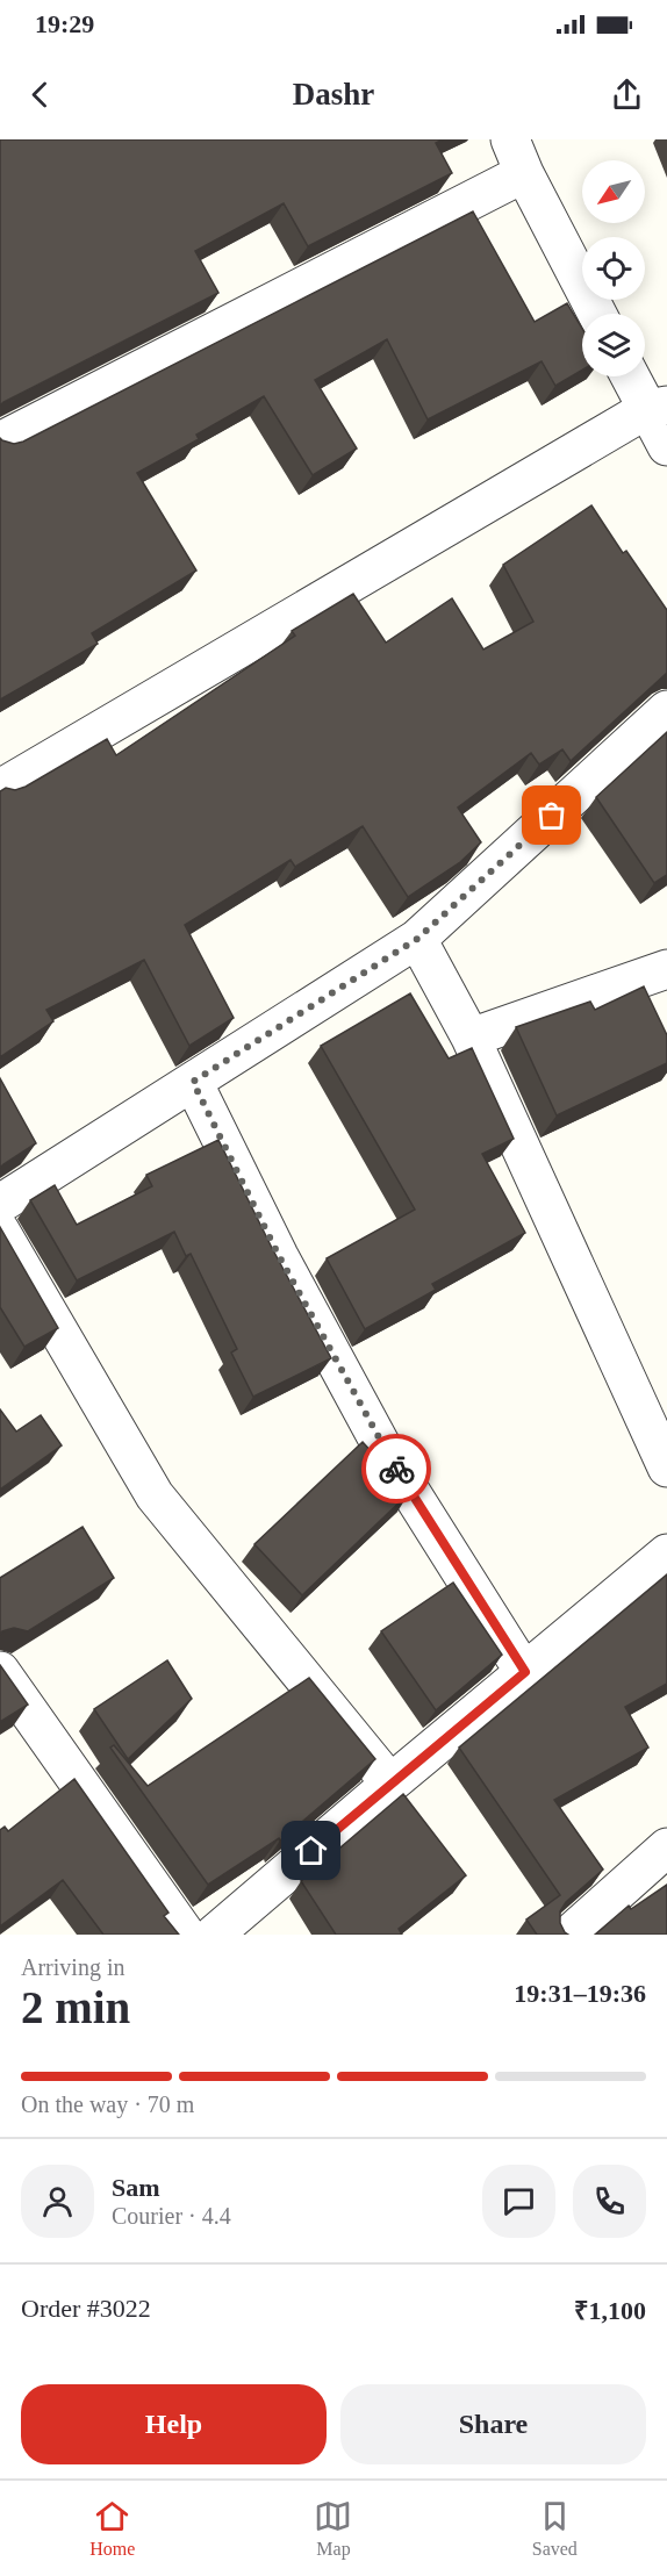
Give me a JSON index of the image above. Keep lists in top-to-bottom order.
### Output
{
  "north": "bottom left",
  "page": {
    "status": "19:29",
    "header": "Dashr",
    "heading": ["2 min", "Arriving in", "19:31–19:36"],
    "panel": [
      "Sam",
      "Courier · 4.4",
      "Order #3022",
      "₹1,100"
    ],
    "bar": "On the way · 70 m",
    "buttons": ["Help", "Share"],
    "tabs": ["Home", "Map", "Saved"]
  }
}
